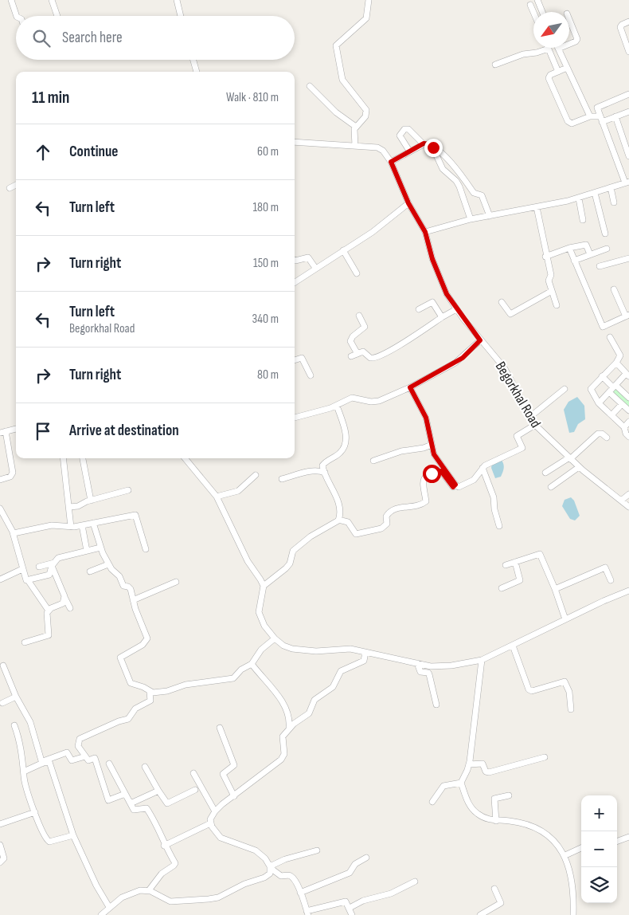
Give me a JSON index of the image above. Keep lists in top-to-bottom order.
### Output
{
  "streets": {
    "street": ["Begorkhal Road"]
  },
  "north": "bottom left",
  "page": {
    "search": "Search here",
    "heading": ["11 min", "Walk · 810 m"],
    "list": [
      ["Continue", "60 m"],
      ["Turn left", "180 m"],
      ["Turn right", "150 m"],
      ["Turn left", "Begorkhal Road", "340 m"],
      ["Turn right", "80 m"],
      "Arrive at destination"
    ],
    "map_buttons": ["+", "−"]
  }
}
